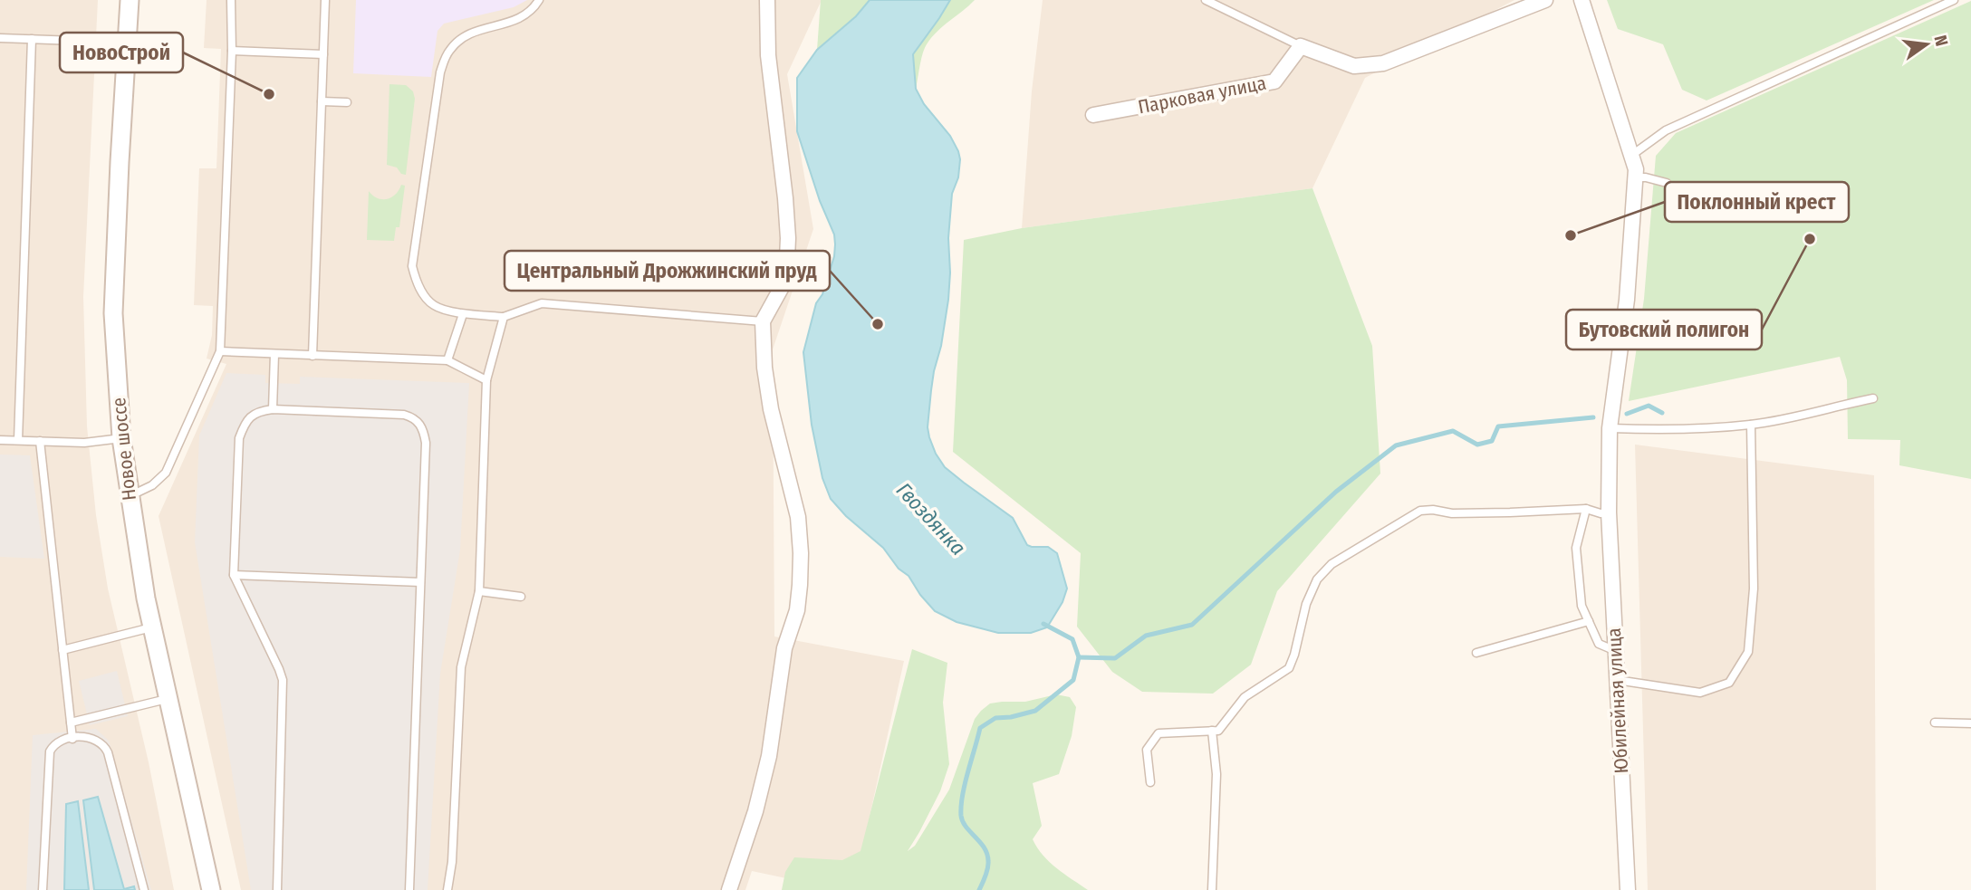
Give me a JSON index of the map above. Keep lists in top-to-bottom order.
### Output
{
  "streets": {
    "street": ["Парковая улица", "Новое шоссе", "Юбилейная улица"]
  },
  "water": ["Гвоздянка"],
  "places": [
    "НовоСтрой",
    "Поклонный крест",
    "Бутовский полигон",
    "Центральный Дрожжинский пруд"
  ],
  "north": "right"
}
